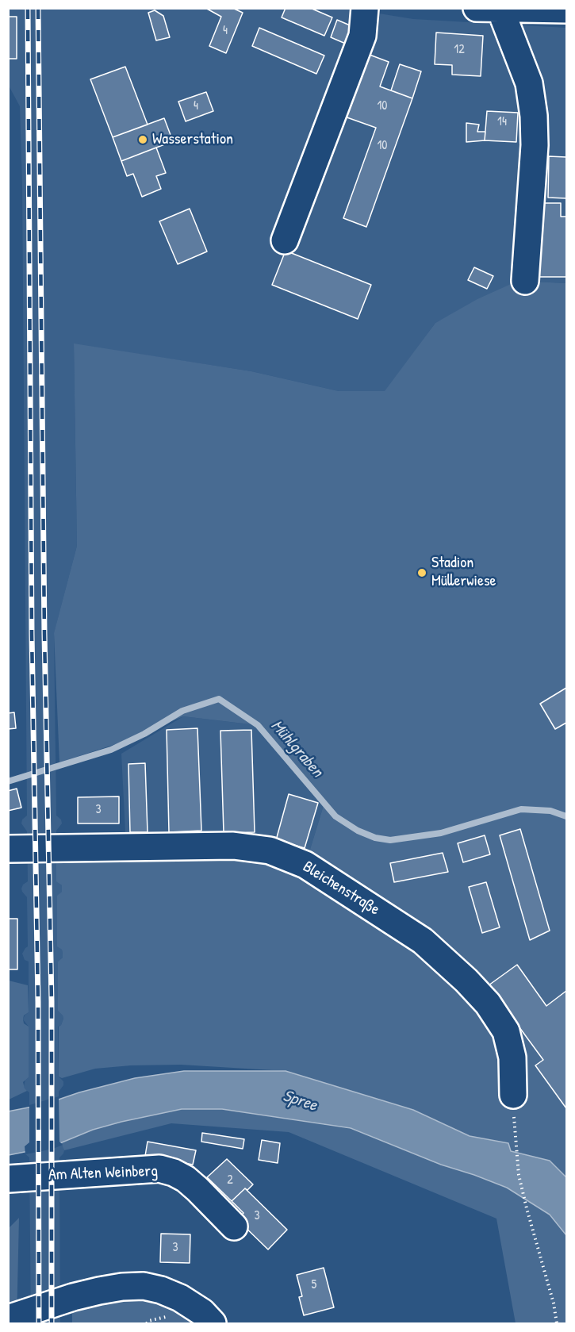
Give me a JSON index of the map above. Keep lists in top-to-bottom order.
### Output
{
  "streets": {
    "street": ["Bleichenstraße", "Am Alten Weinberg"]
  },
  "water": ["Mühlgraben", "Spree"],
  "places": ["Wasserstation", "Stadion Müllerwiese"],
  "house_numbers": [
    "4",
    "12",
    "4",
    "10",
    "14",
    "10",
    "3",
    "2",
    "3",
    "3",
    "5"
  ]
}
